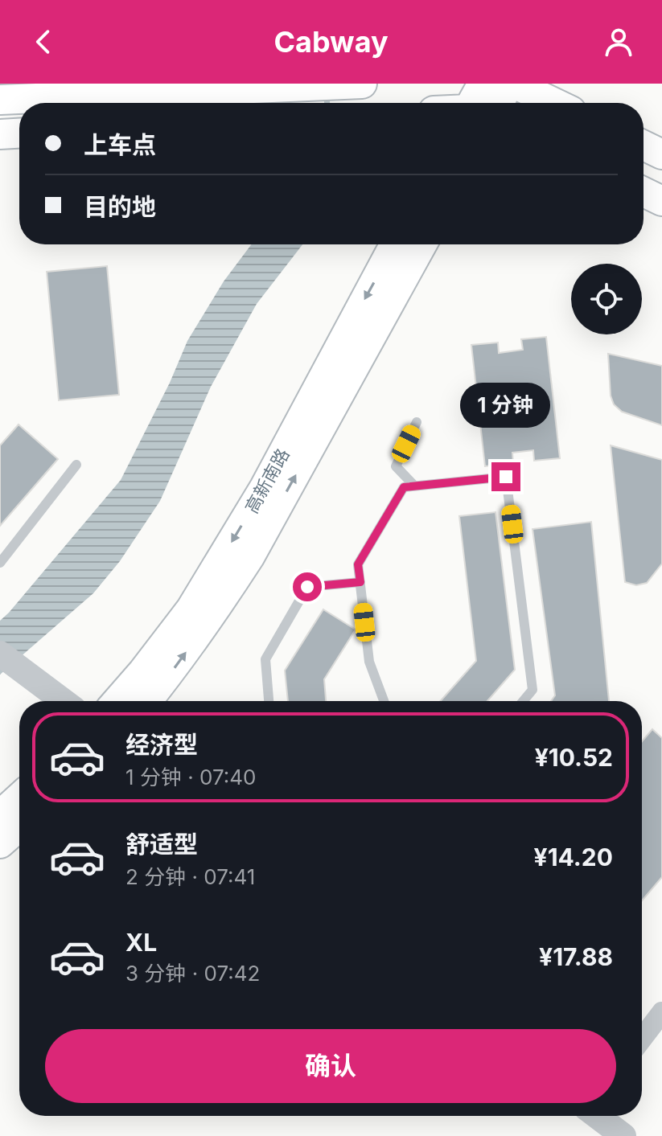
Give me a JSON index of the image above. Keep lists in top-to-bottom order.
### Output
{
  "streets": {
    "main road": ["高新南路"]
  },
  "page": {
    "header": "Cabway",
    "banner": ["上车点", "目的地"],
    "bubble": "1 分钟",
    "list": [
      {
        "name": "经济型",
        "note": "1 分钟 · 07:40",
        "value": "¥10.52"
      },
      {
        "name": "舒适型",
        "note": "2 分钟 · 07:41",
        "value": "¥14.20"
      },
      {
        "name": "XL",
        "note": "3 分钟 · 07:42",
        "value": "¥17.88"
      }
    ],
    "buttons": "确认"
  }
}
